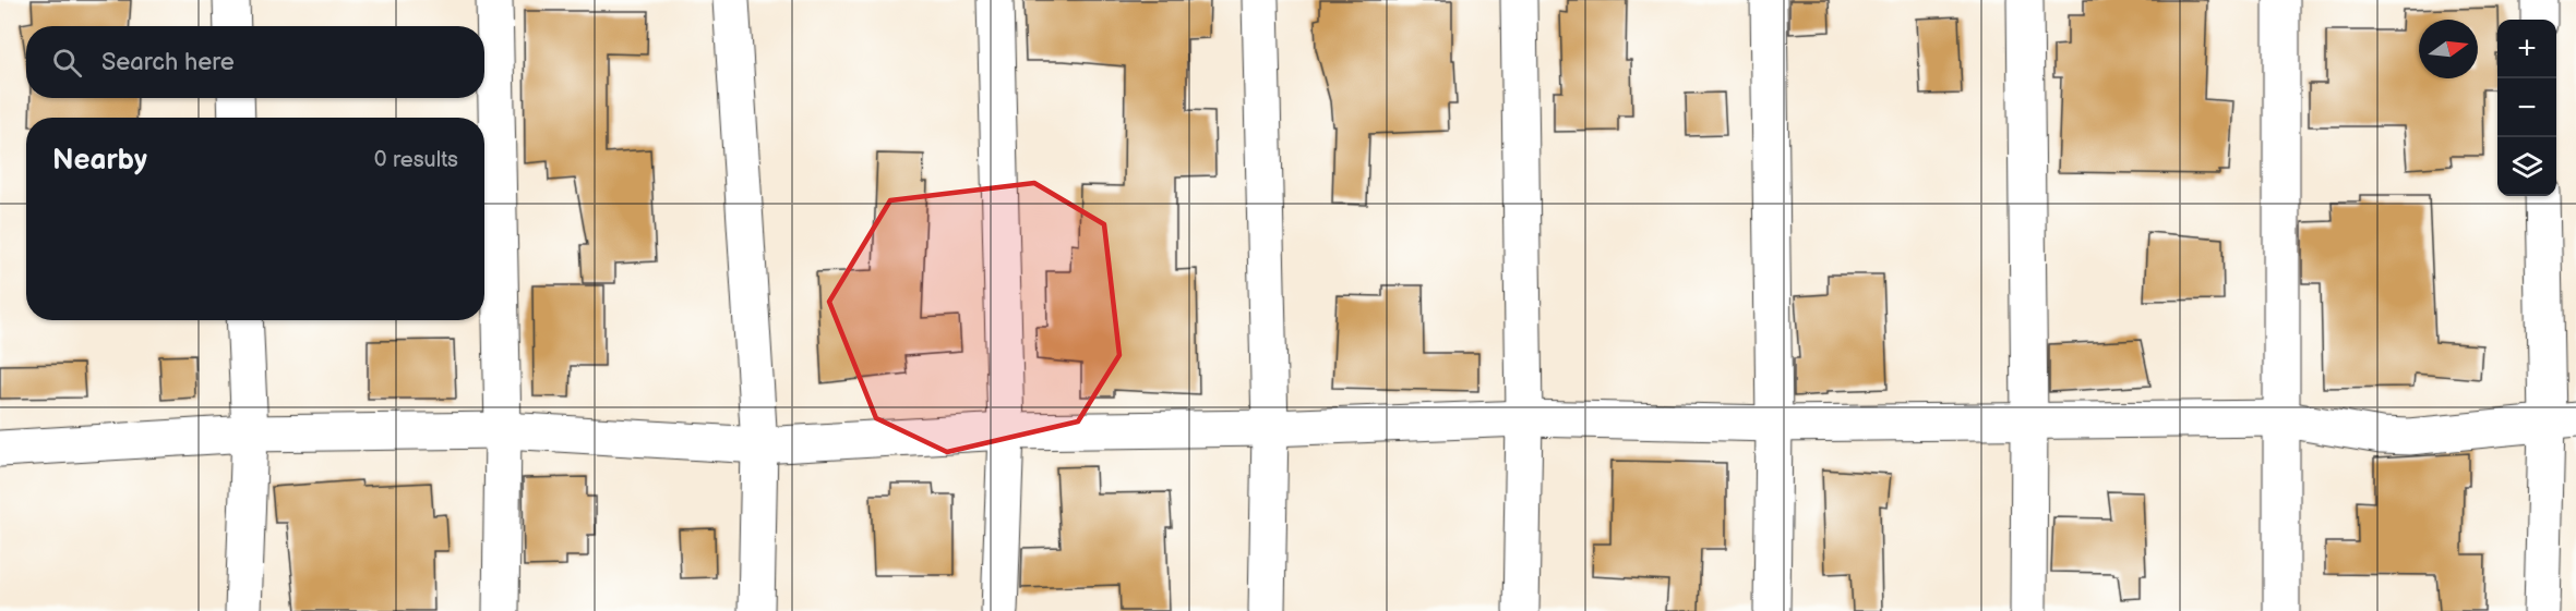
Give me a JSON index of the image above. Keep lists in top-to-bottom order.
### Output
{
  "north": "right",
  "page": {
    "map_buttons": ["+", "−"],
    "search": "Search here",
    "heading": ["Nearby", "0 results"]
  }
}
